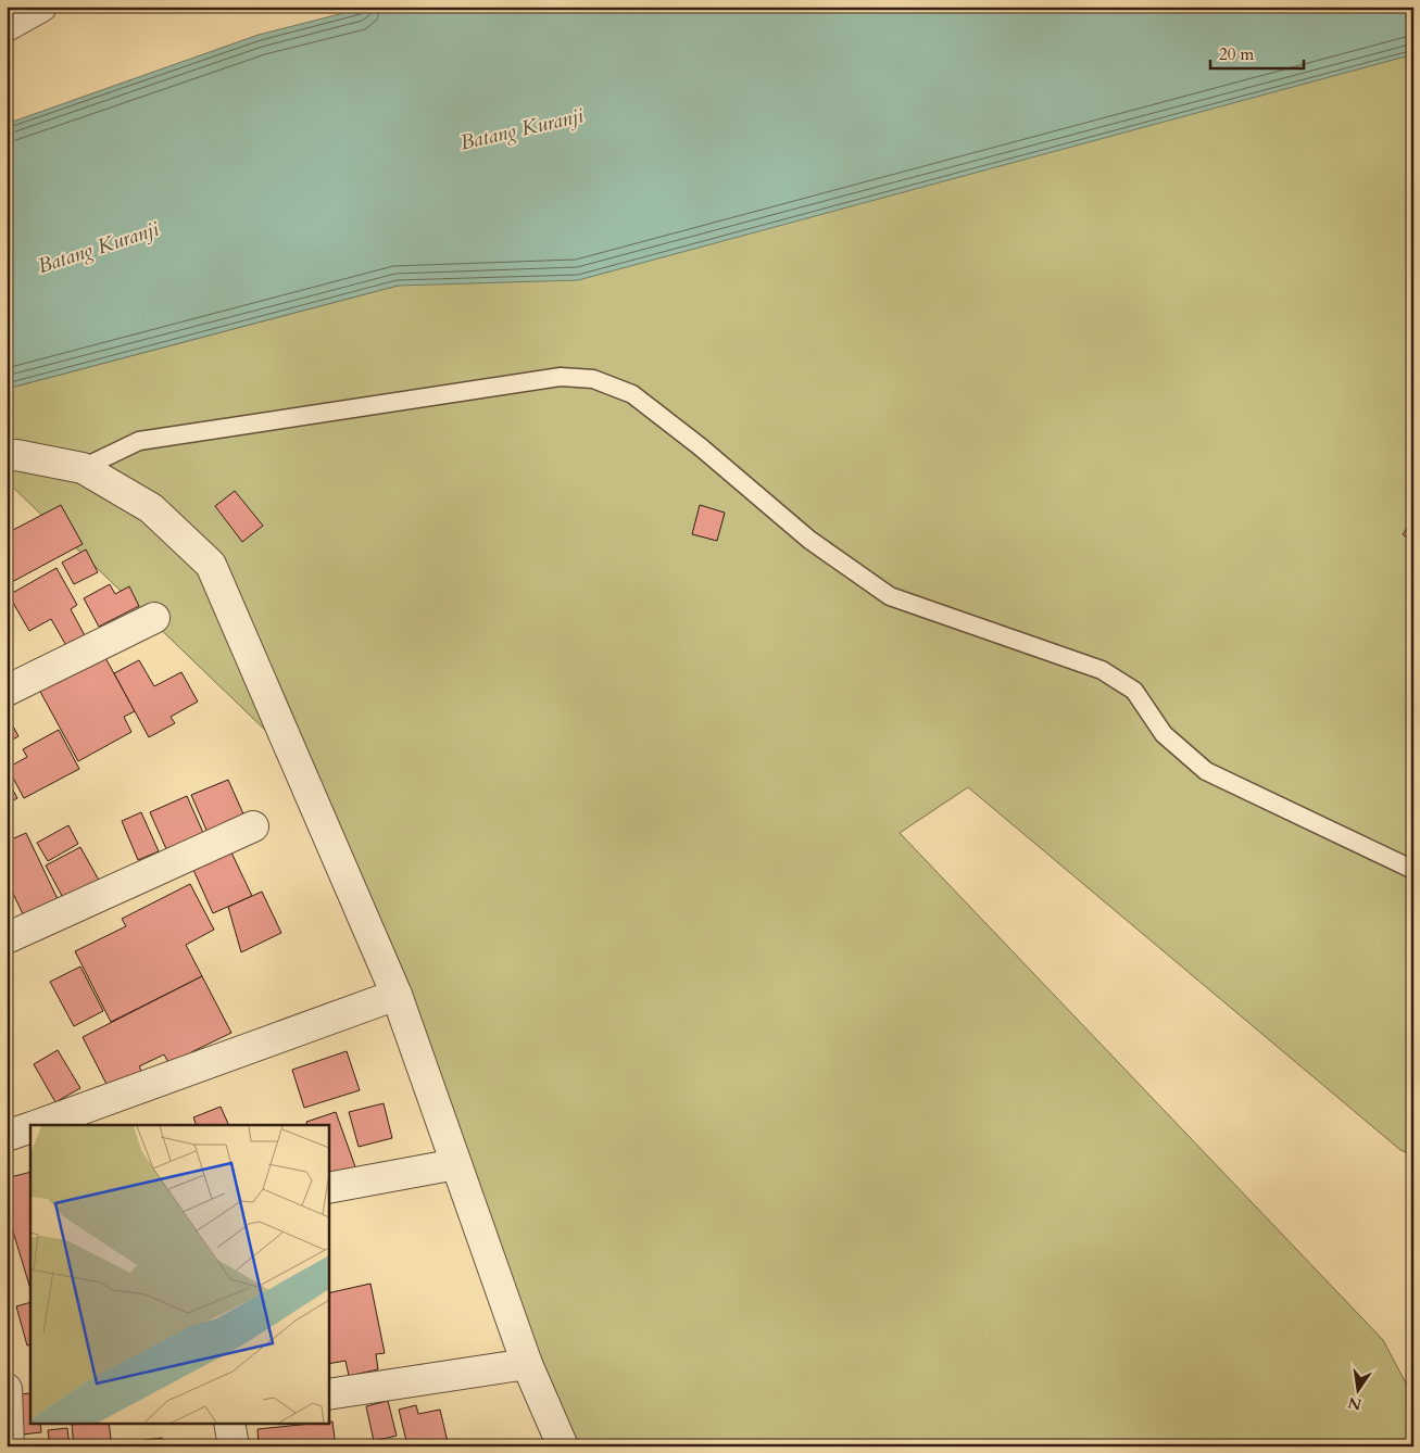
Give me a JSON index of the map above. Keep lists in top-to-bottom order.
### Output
{
  "water": ["Batang Kuranji"],
  "scale_bar": "20 m",
  "north": "bottom"
}
